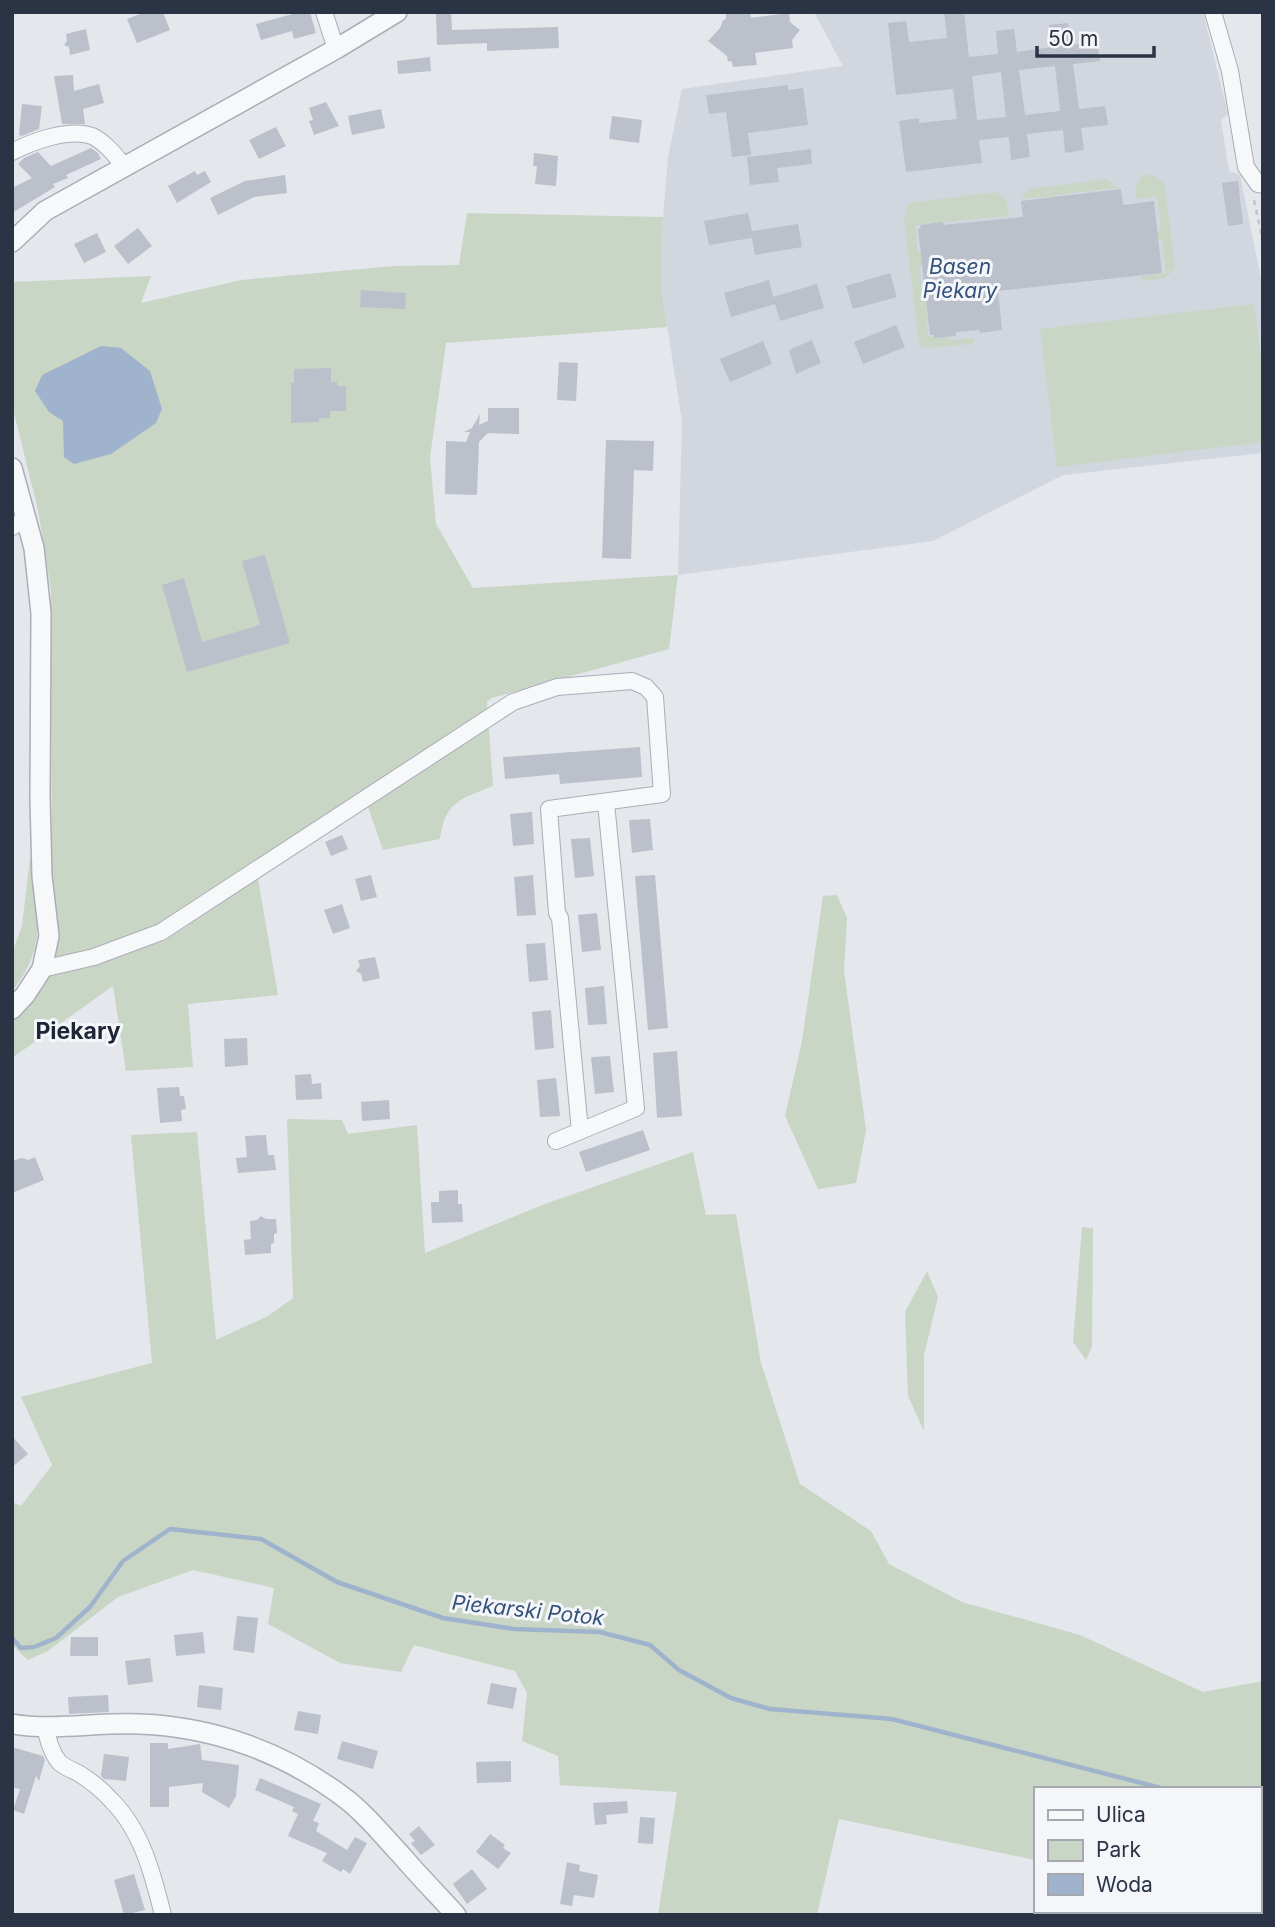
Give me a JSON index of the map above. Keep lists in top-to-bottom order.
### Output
{
  "districts": ["Piekary"],
  "water": ["Basen Piekary", "Piekarski Potok"],
  "legend": ["Ulica", "Park", "Woda"],
  "scale_bar": "50 m"
}
